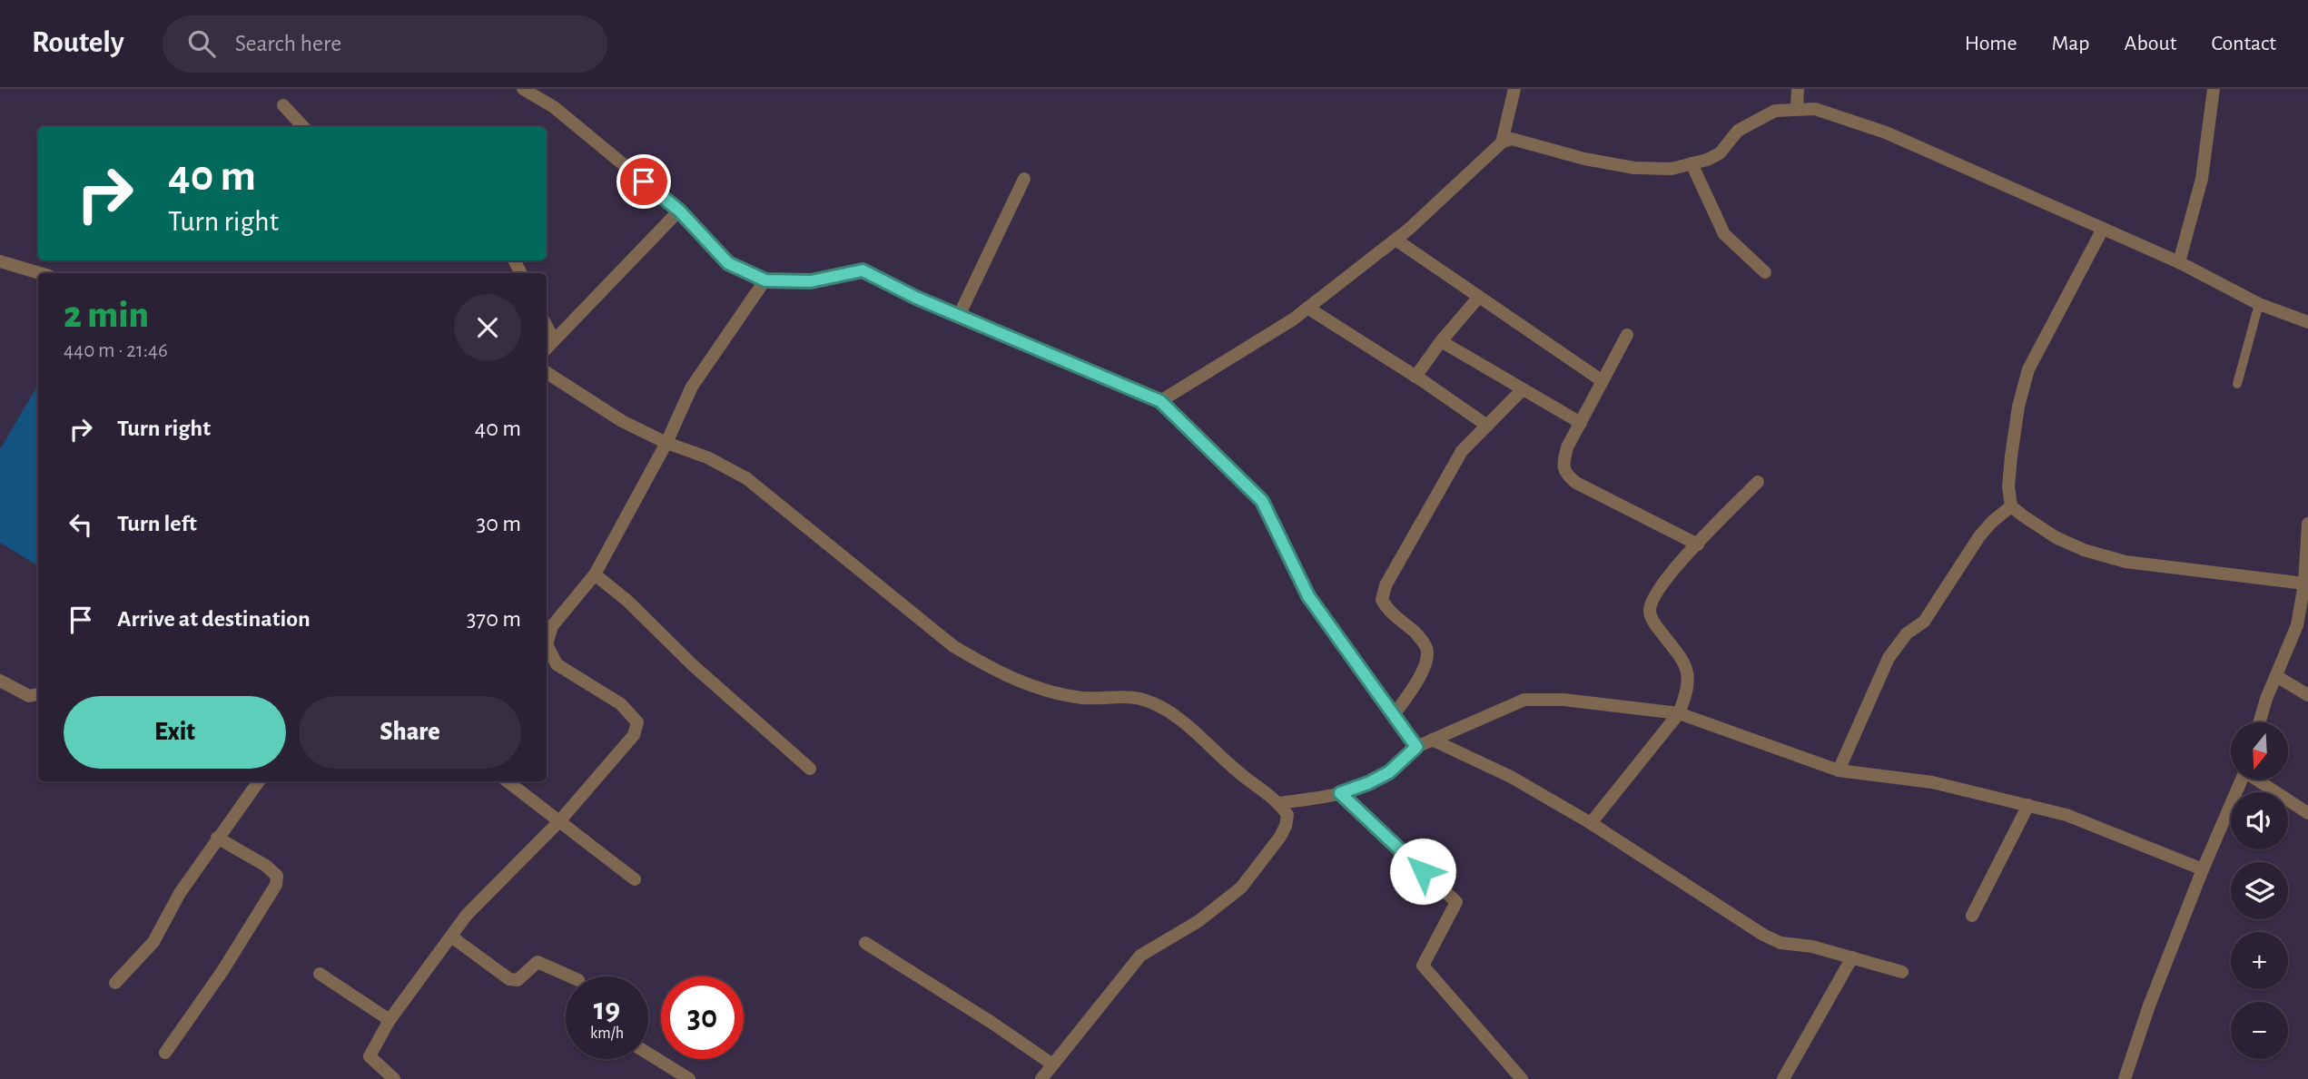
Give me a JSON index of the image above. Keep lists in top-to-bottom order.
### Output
{
  "north": "bottom",
  "page": {
    "header": "Routely",
    "search": "Search here",
    "nav": [
      "Home",
      "Map",
      "About",
      "Contact"
    ],
    "turn": ["40 m", "Turn right"],
    "heading": ["2 min", "440 m · 21:46"],
    "list": [
      {
        "name": "Turn right",
        "value": "40 m"
      },
      {
        "name": "Turn left",
        "value": "30 m"
      },
      {
        "name": "Arrive at destination",
        "value": "370 m"
      }
    ],
    "buttons": ["Exit", "Share"],
    "map_buttons": ["+", "−"],
    "speed": "19 km/h",
    "limit": "30"
  }
}
